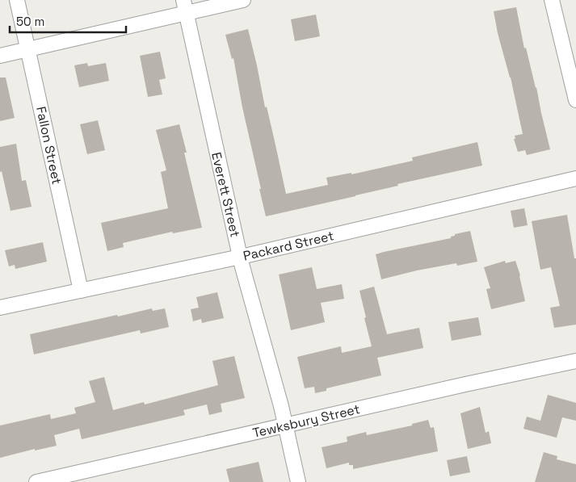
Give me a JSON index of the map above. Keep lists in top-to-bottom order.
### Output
{
  "streets": {
    "street": [
      "Fallon Street",
      "Everett Street",
      "Packard Street",
      "Tewksbury Street"
    ]
  },
  "crossings": [
    ["Fallon Street", "Packard Street"],
    ["Everett Street", "Packard Street"],
    ["Everett Street", "Tewksbury Street"]
  ],
  "scale_bar": "50 m"
}
